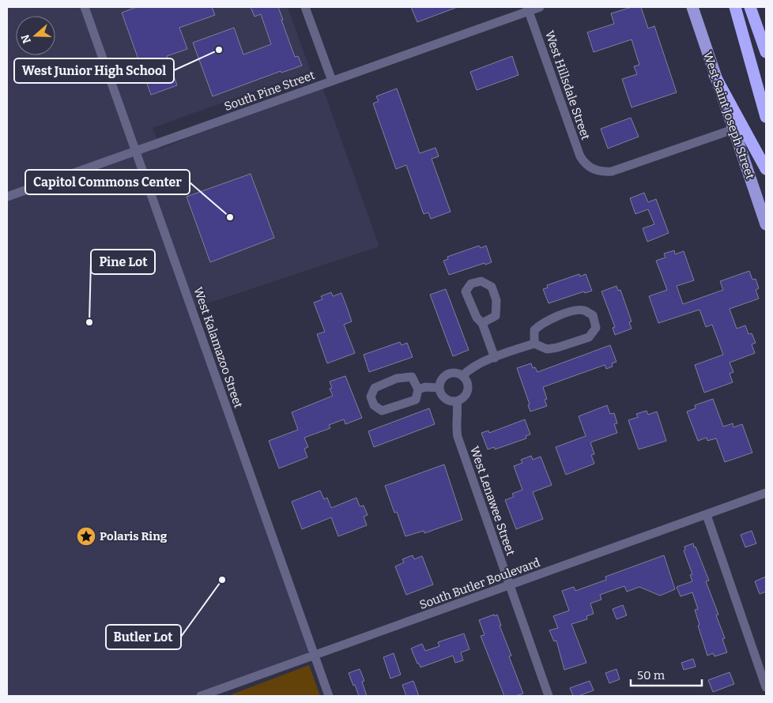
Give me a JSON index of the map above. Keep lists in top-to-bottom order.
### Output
{
  "streets": {
    "main road": ["West Saint Joseph Street"],
    "street": [
      "West Hillsdale Street",
      "South Pine Street",
      "West Kalamazoo Street",
      "West Lenawee Street",
      "South Butler Boulevard"
    ]
  },
  "crossings": [
    ["West Hillsdale Street", "South Pine Street"],
    ["West Hillsdale Street", "West Saint Joseph Street"],
    ["South Pine Street", "West Kalamazoo Street"],
    ["West Kalamazoo Street", "South Butler Boulevard"],
    ["West Lenawee Street", "South Butler Boulevard"]
  ],
  "places": {
    "other": [
      "West Junior High School",
      "Capitol Commons Center",
      "Pine Lot",
      "Butler Lot"
    ],
    "place": ["Polaris Ring"]
  },
  "scale_bar": "50 m",
  "north": "left"
}
